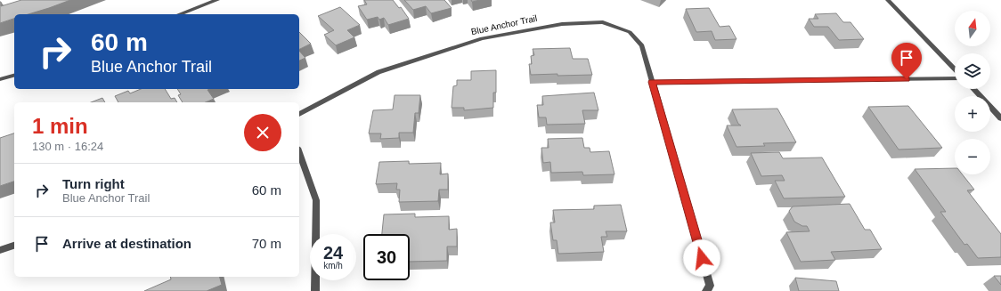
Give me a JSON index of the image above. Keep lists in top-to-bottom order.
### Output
{
  "streets": {
    "street": ["Blue Anchor Trail"]
  },
  "north": "top",
  "page": {
    "map_buttons": ["+", "−"],
    "turn": ["60 m", "Blue Anchor Trail"],
    "heading": ["1 min", "130 m · 16:24"],
    "list": [
      {
        "name": "Turn right",
        "note": "Blue Anchor Trail",
        "value": "60 m"
      },
      {
        "name": "Arrive at destination",
        "value": "70 m"
      }
    ],
    "speed": "24 km/h",
    "limit": "30"
  }
}
